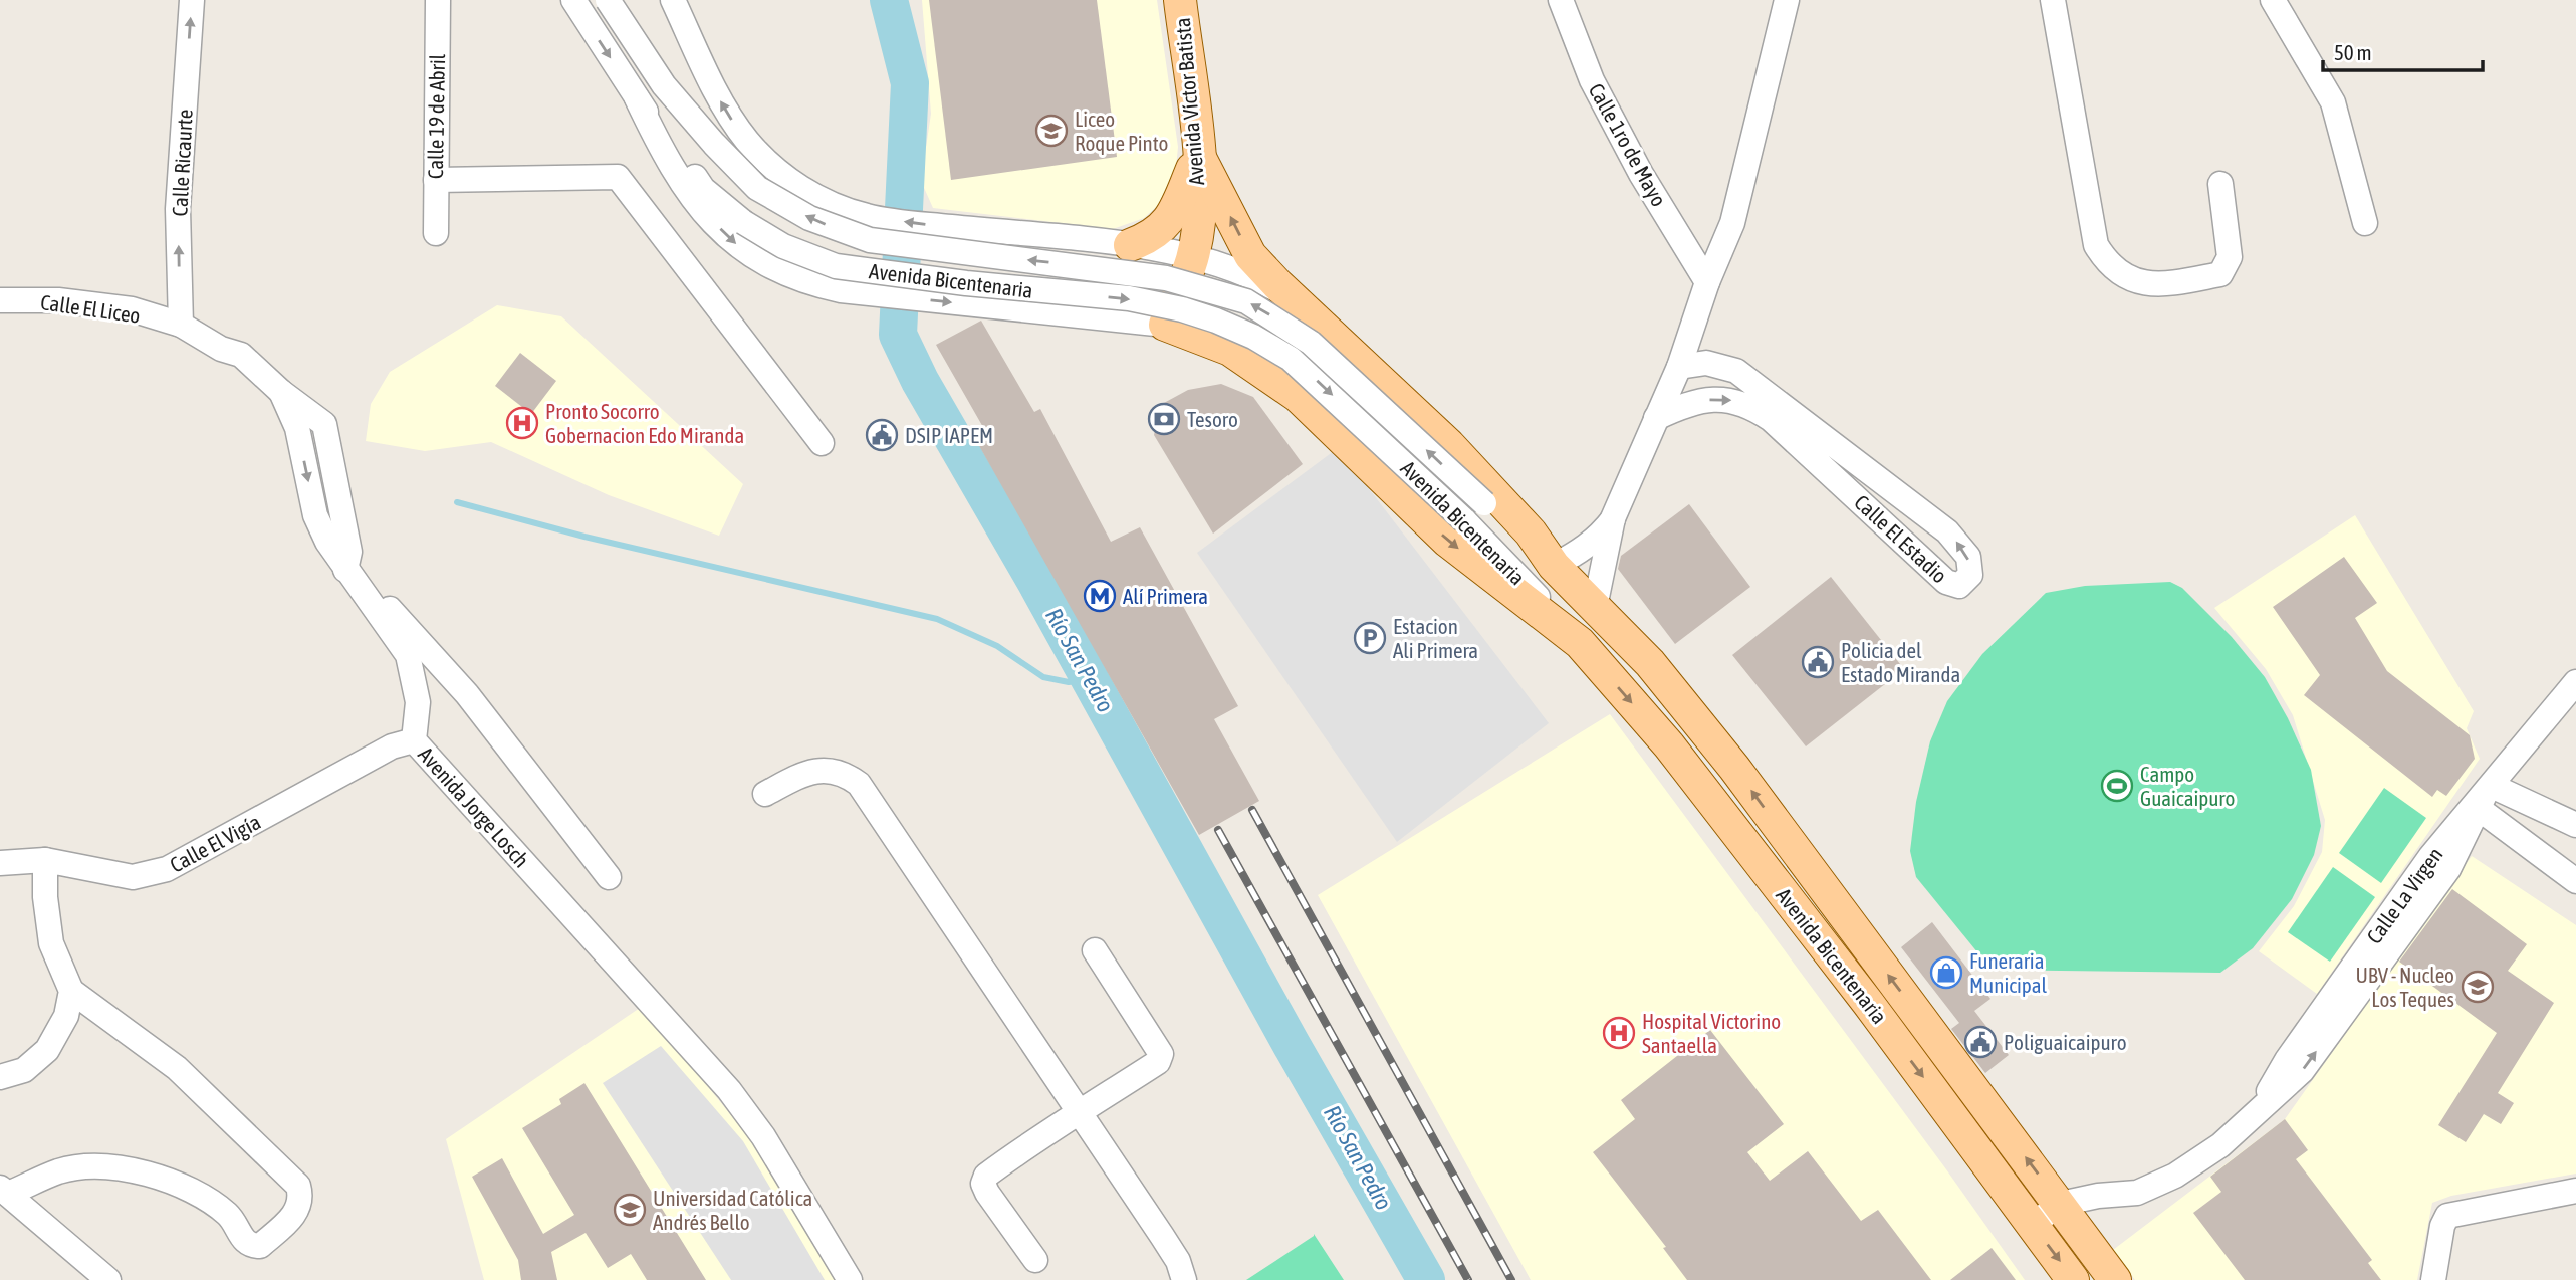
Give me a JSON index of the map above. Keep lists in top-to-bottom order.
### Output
{
  "streets": {
    "main road": ["Avenida Víctor Batista", "Avenida Bicentenaria"],
    "street": [
      "Calle 19 de Abril",
      "Calle 1ro de Mayo",
      "Calle Ricaurte",
      "Calle El Liceo",
      "Calle El Estadio",
      "Avenida Jorge Losch",
      "Calle El Vigía",
      "Calle La Virgen"
    ]
  },
  "crossings": [
    ["Calle Ricaurte", "Calle El Liceo"],
    ["Avenida Bicentenaria", "Calle La Virgen"],
    ["Avenida Jorge Losch", "Calle El Vigía"]
  ],
  "one_way": ["Calle Ricaurte"],
  "water": ["Río San Pedro"],
  "places": {
    "school or university": ["Liceo Roque Pinto", "UBV - Nucleo Los Teques", "Universidad Católica Andrés Bello"],
    "bank": ["Tesoro"],
    "hospital": ["Pronto Socorro Gobernacion Edo Miranda", "Hospital Victorino Santaella"],
    "public building": ["DSIP IAPEM", "Policia del Estado Miranda", "Poliguaicaipuro"],
    "metro station": ["Alí Primera"],
    "parking": ["Estacion Ali Primera"],
    "sports": ["Campo Guaicaipuro"],
    "shop": ["Funeraria Municipal"]
  },
  "scale_bar": "50 m"
}
